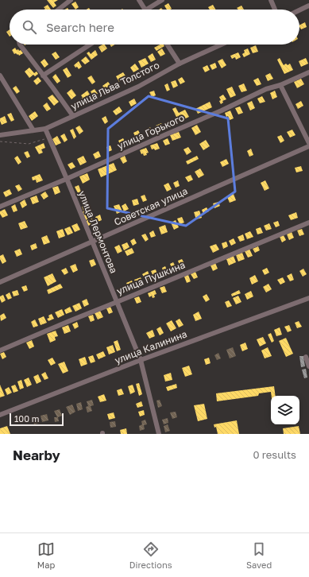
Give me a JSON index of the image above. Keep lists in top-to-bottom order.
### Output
{
  "streets": {
    "street": [
      "улица Льва Толстого",
      "улица Горького",
      "Советская улица",
      "улица Лермонтова",
      "улица Пушкина",
      "улица Калинина"
    ]
  },
  "crossings": [
    ["улица Льва Толстого", "улица Лермонтова"],
    ["улица Горького", "улица Лермонтова"],
    ["Советская улица", "улица Лермонтова"],
    ["улица Лермонтова", "улица Пушкина"],
    ["улица Лермонтова", "улица Калинина"]
  ],
  "scale_bar": "100 m",
  "page": {
    "search": "Search here",
    "scale": "100 m",
    "heading": ["Nearby", "0 results"],
    "nav": ["Map", "Directions", "Saved"]
  }
}
